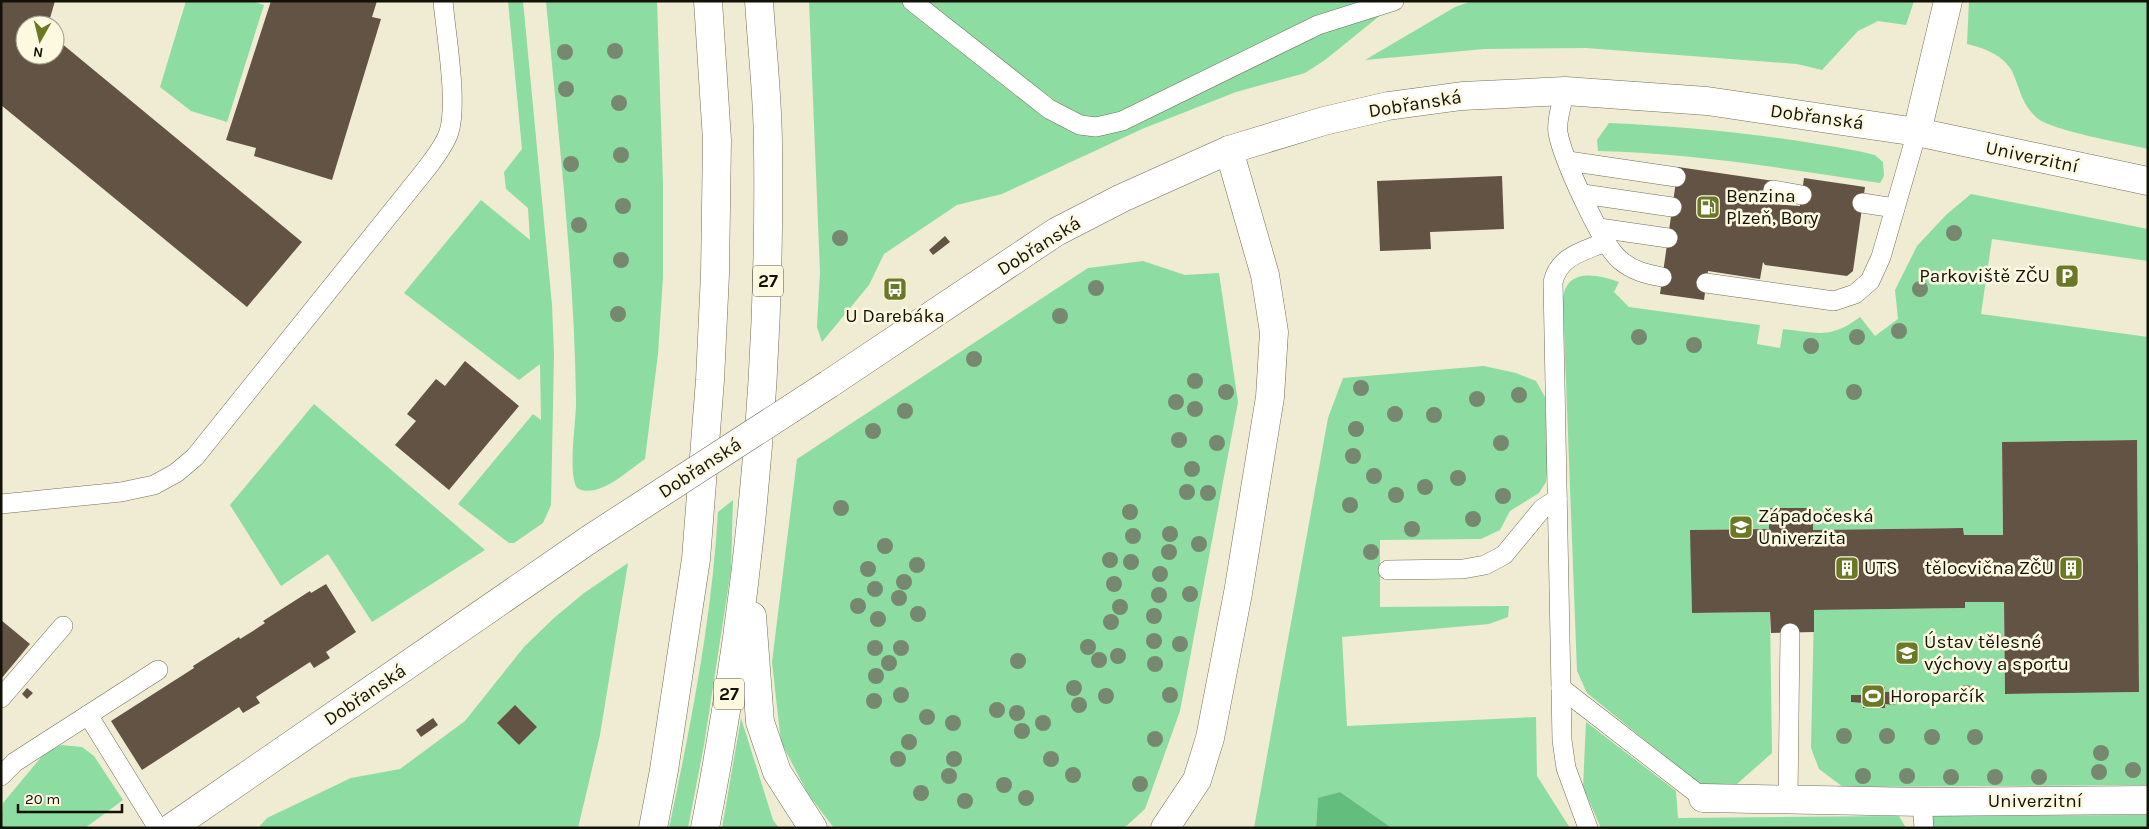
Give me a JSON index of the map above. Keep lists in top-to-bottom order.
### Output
{
  "streets": {
    "main road": ["Dobřanská", "Univerzitní", "27"]
  },
  "crossings": [
    ["Dobřanská", "Univerzitní"]
  ],
  "places": {
    "fuel station": ["Benzina Plzeň, Bory"],
    "parking": ["Parkoviště ZČU"],
    "bus stop": ["U Darebáka"],
    "school or university": ["Západočeská Univerzita", "Ústav tělesné výchovy a sportu"],
    "building": ["UTS", "tělocvična ZČU"],
    "sports": ["Horoparčík"]
  },
  "scale_bar": "20 m",
  "north": "bottom"
}
